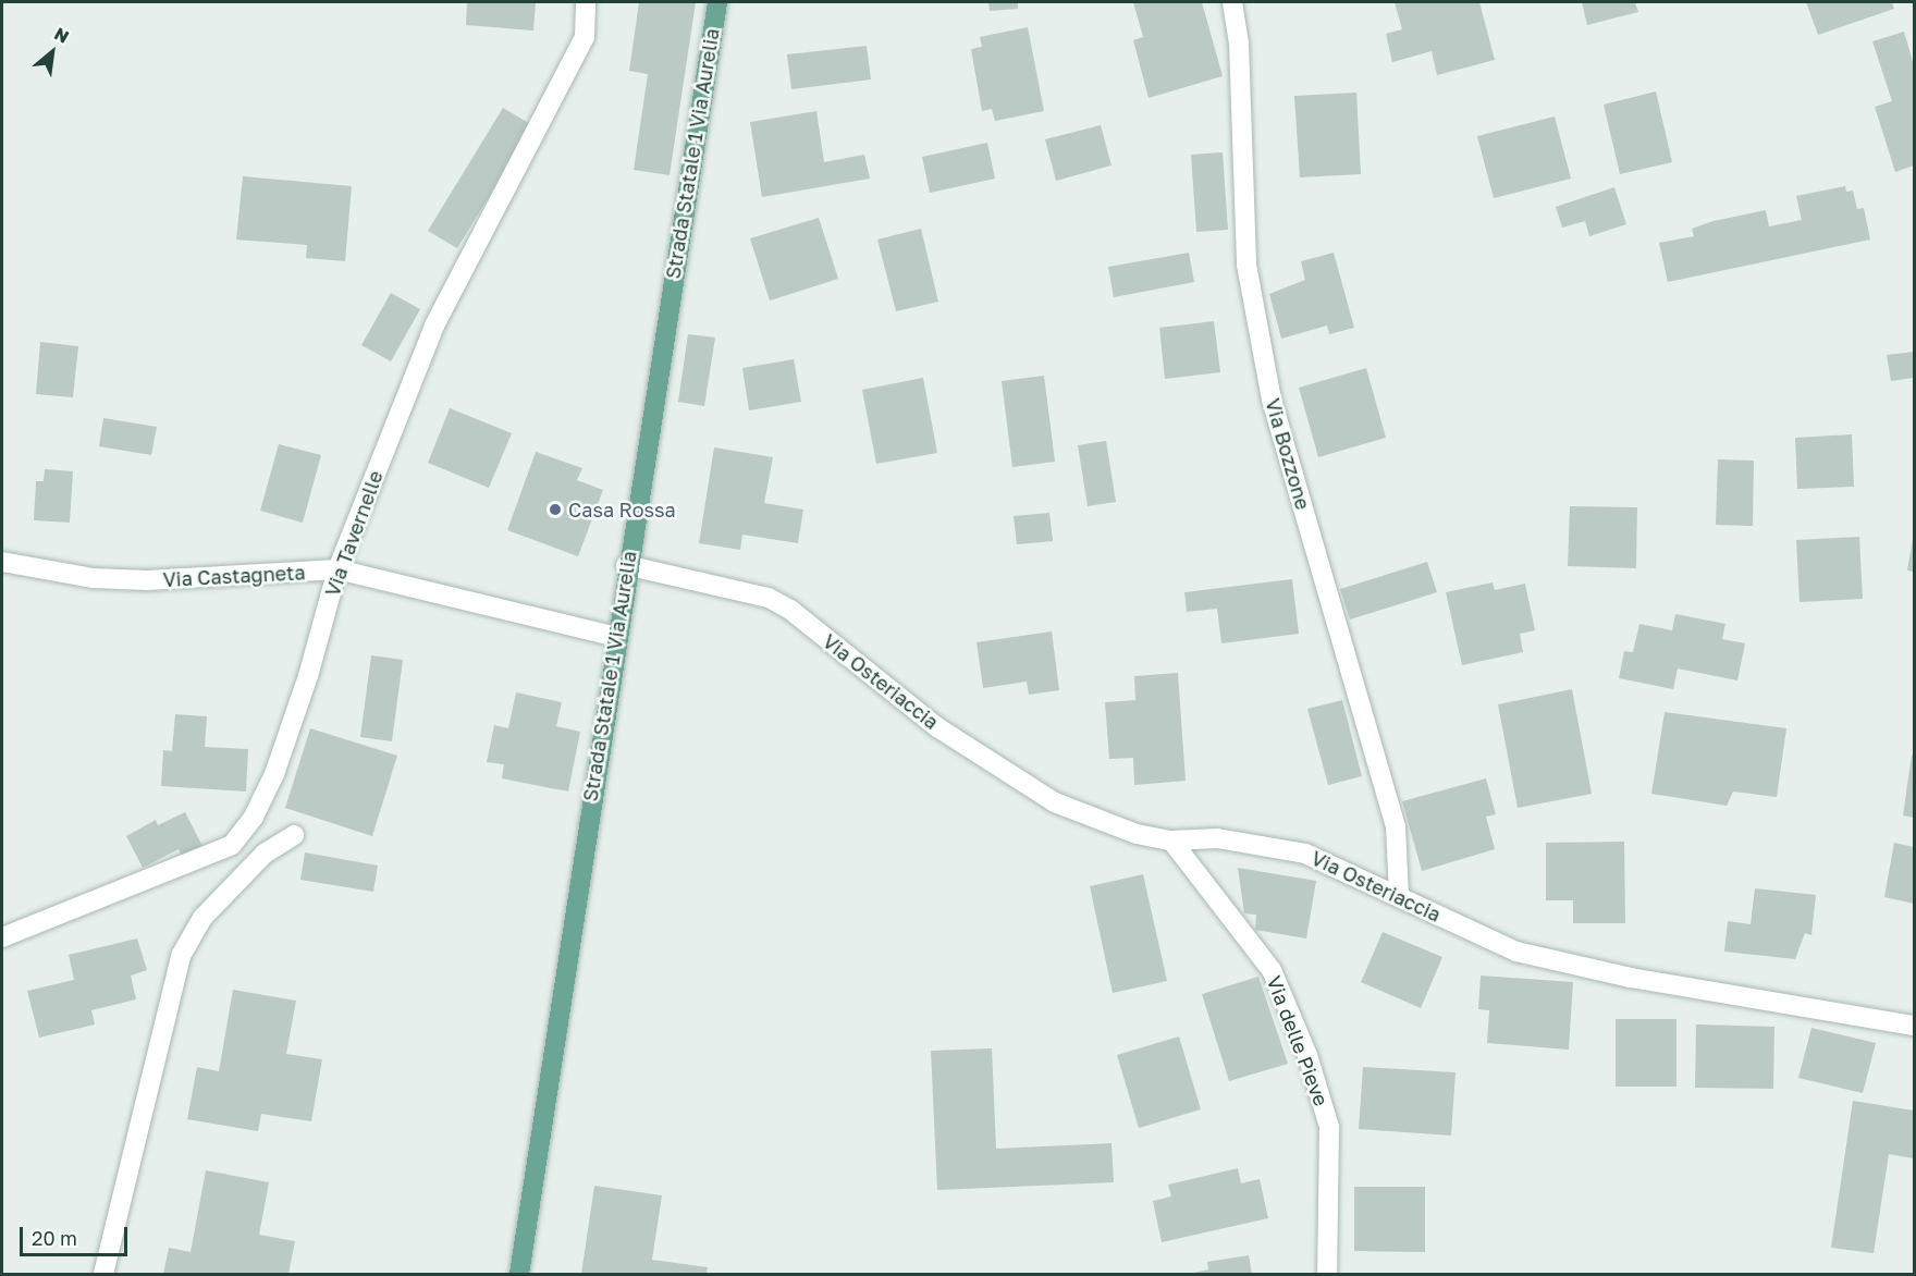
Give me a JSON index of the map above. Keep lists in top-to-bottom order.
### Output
{
  "streets": {
    "main road": ["Strada Statale 1 Via Aurelia"],
    "street": [
      "Via Bozzone",
      "Via Tavernelle",
      "Via Castagneta",
      "Via Osteriaccia",
      "Via delle Pieve"
    ]
  },
  "crossings": [
    ["Strada Statale 1 Via Aurelia", "Via Castagneta"],
    ["Strada Statale 1 Via Aurelia", "Via Osteriaccia"],
    ["Via Bozzone", "Via Osteriaccia"],
    ["Via Tavernelle", "Via Castagneta"],
    ["Via Osteriaccia", "Via delle Pieve"]
  ],
  "places": ["Casa Rossa"],
  "scale_bar": "20 m",
  "north": "top right"
}
